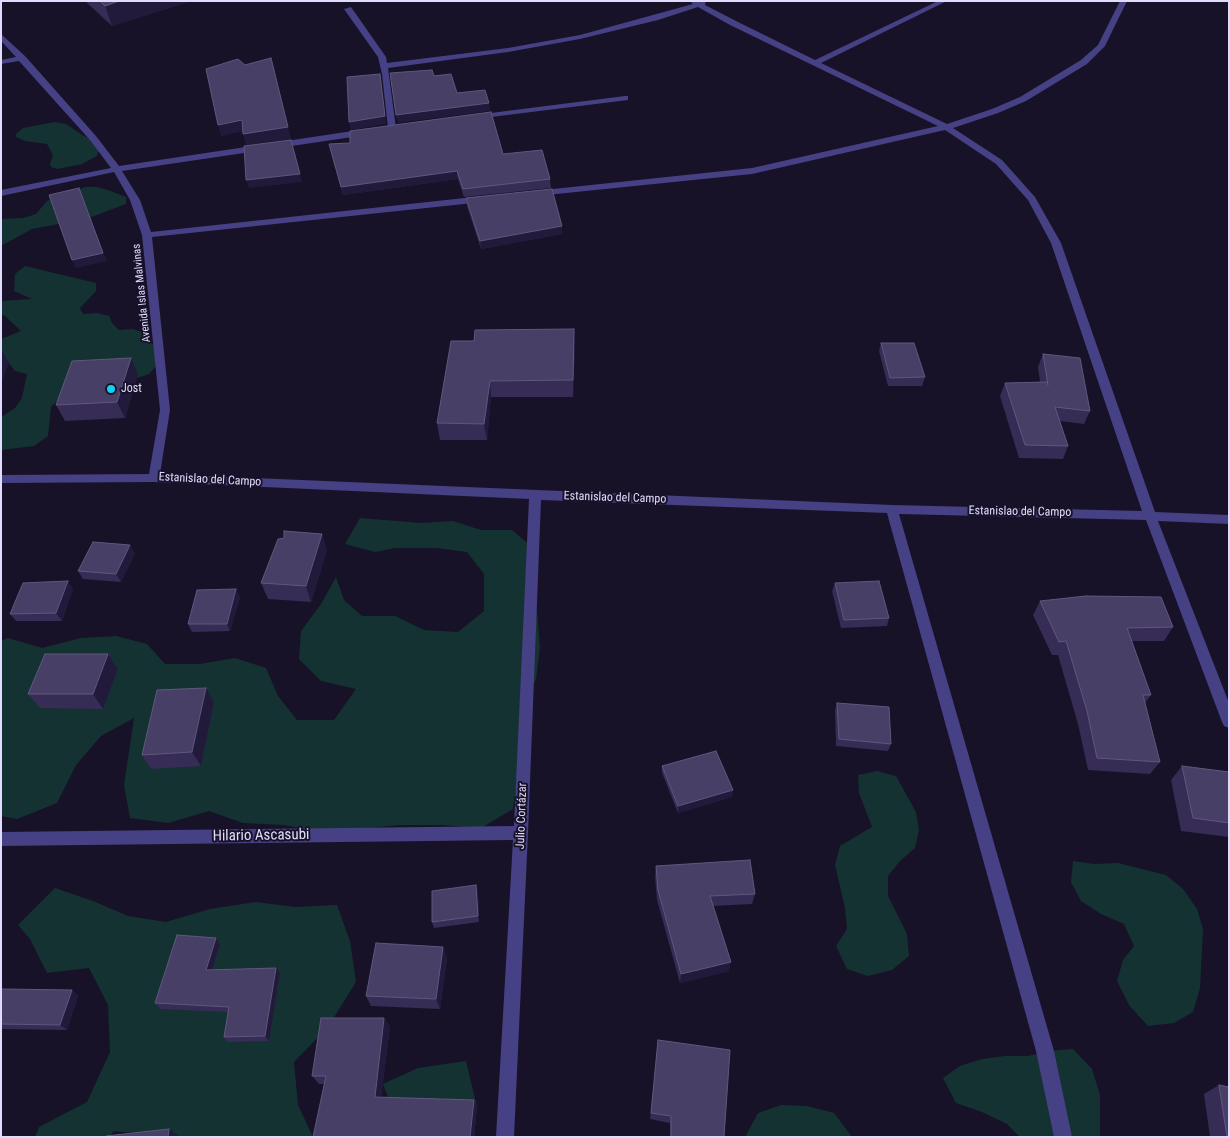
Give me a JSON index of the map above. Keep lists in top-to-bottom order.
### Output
{
  "streets": {
    "street": [
      "Avenida Islas Malvinas",
      "Estanislao del Campo",
      "Julio Cortázar",
      "Hilario Ascasubi"
    ]
  },
  "crossings": [
    ["Avenida Islas Malvinas", "Estanislao del Campo"],
    ["Estanislao del Campo", "Julio Cortázar"],
    ["Julio Cortázar", "Hilario Ascasubi"]
  ],
  "places": ["Jost"]
}
